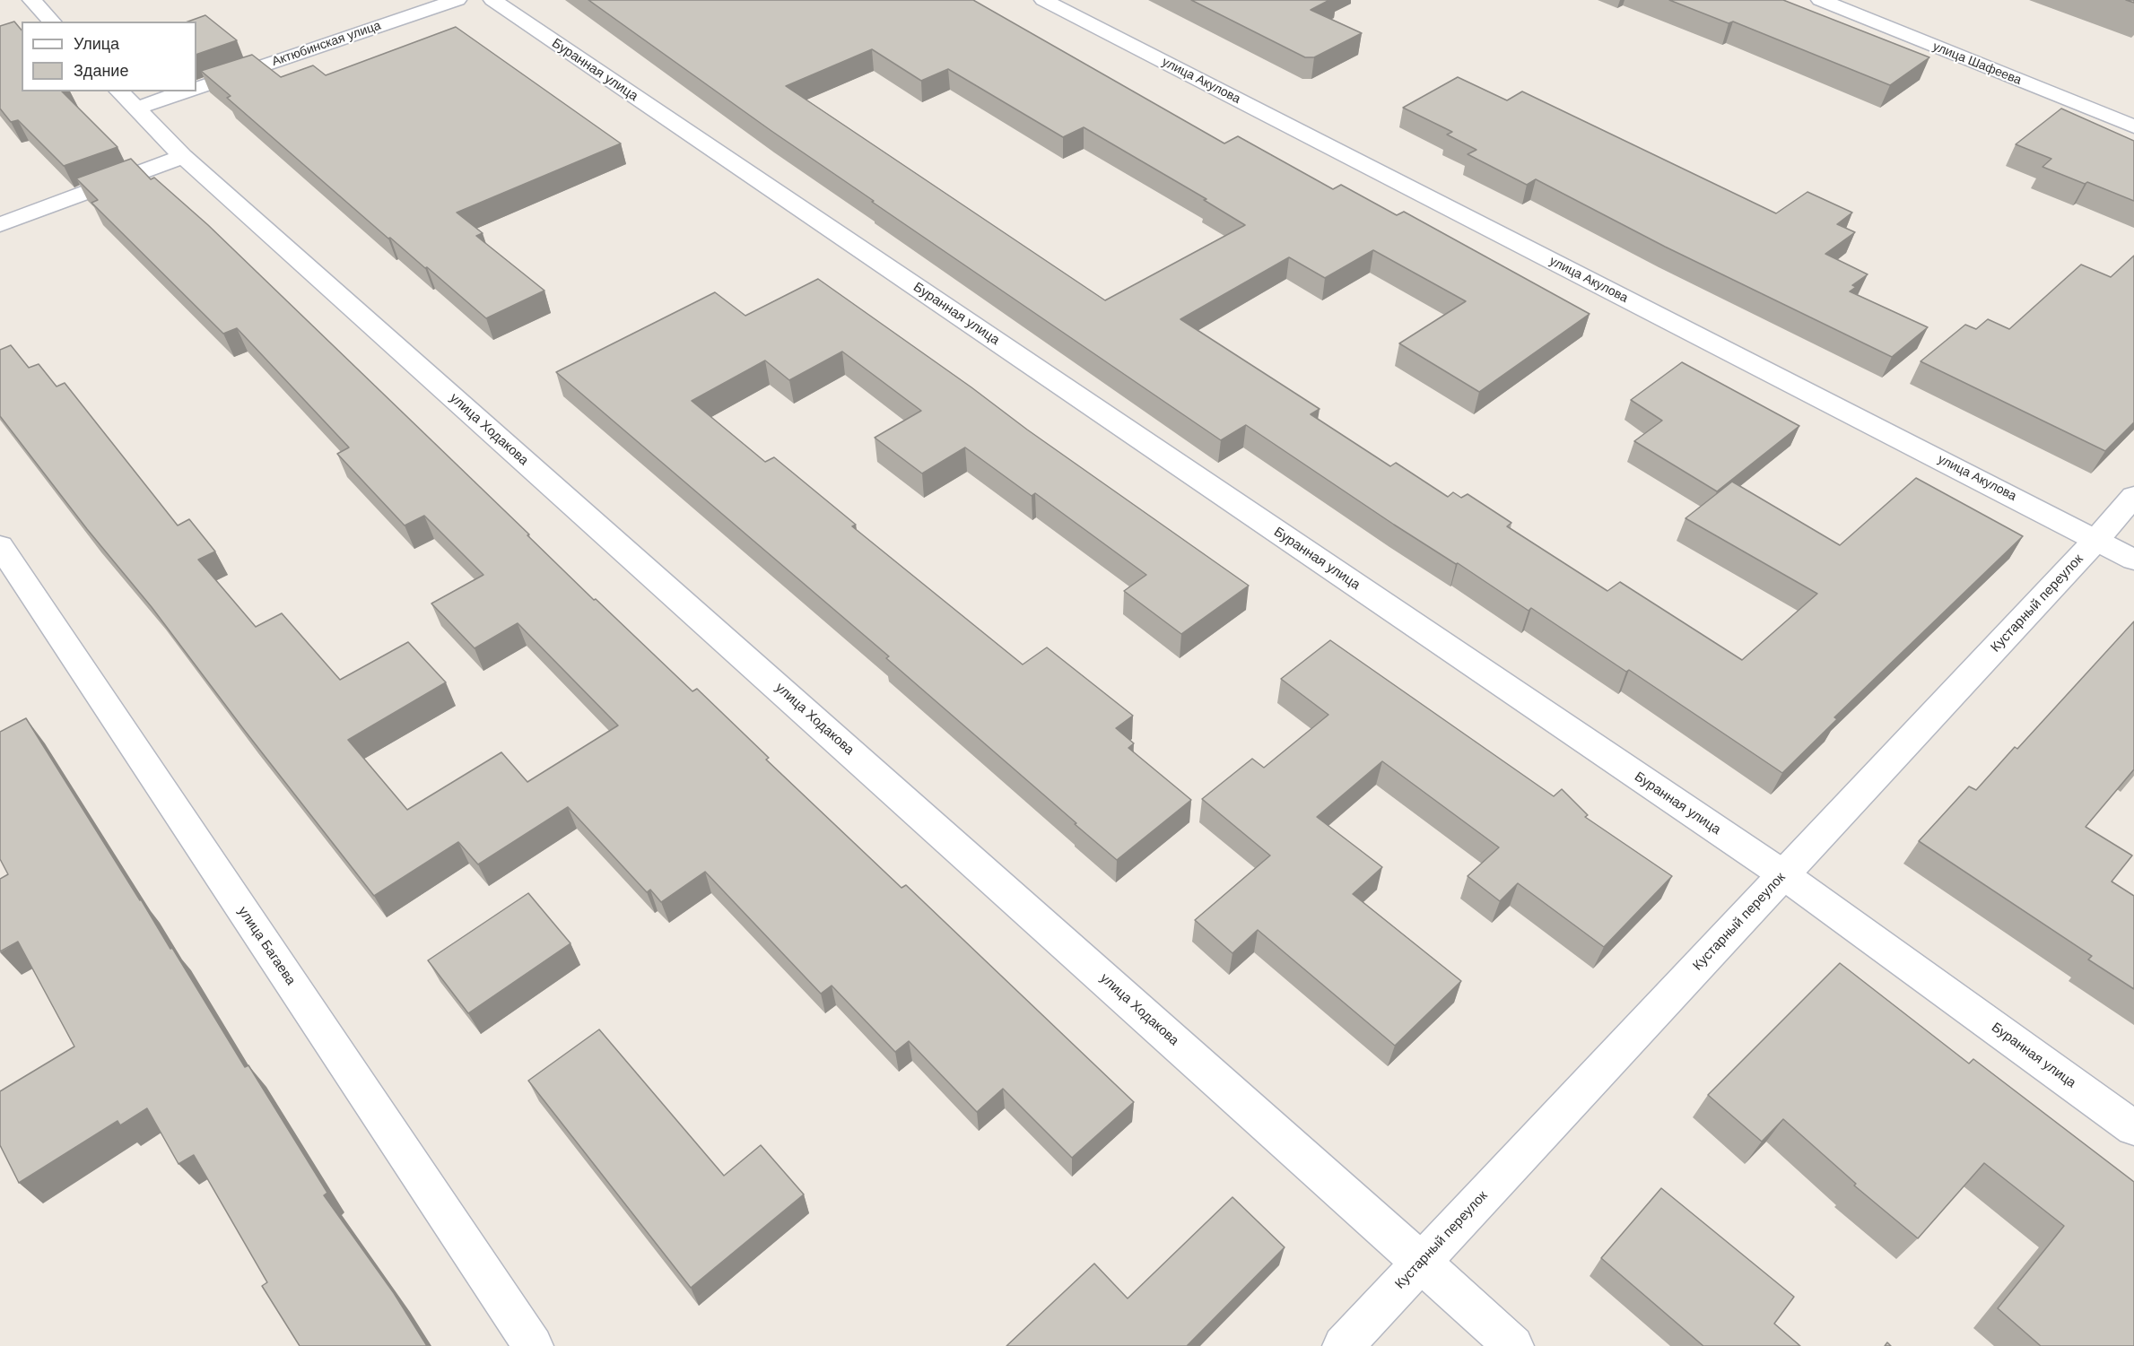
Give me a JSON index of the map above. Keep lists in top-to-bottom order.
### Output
{
  "streets": {
    "street": [
      "Актюбинская улица",
      "улица Шафеева",
      "Буранная улица",
      "улица Акулова",
      "улица Ходакова",
      "Кустарный переулок",
      "улица Багаева"
    ]
  },
  "crossings": [
    ["Буранная улица", "Кустарный переулок"],
    ["улица Акулова", "Кустарный переулок"],
    ["улица Ходакова", "Кустарный переулок"]
  ],
  "legend": ["Улица", "Здание"]
}
